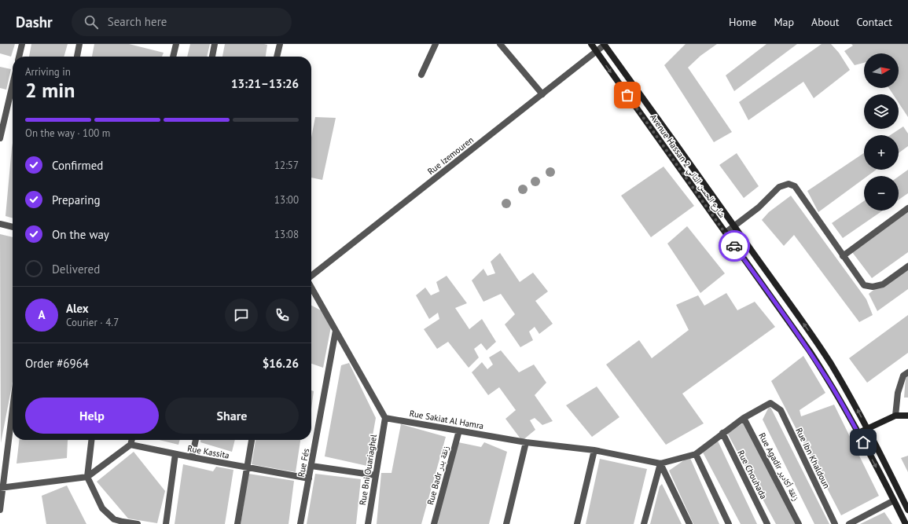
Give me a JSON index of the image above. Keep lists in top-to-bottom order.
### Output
{
  "streets": {
    "street": [
      "Rue Izemouren",
      "Avenue Hassan 2 شارع الحسن الثاني",
      "Rue Sakiat Al Hamra",
      "Rue Kassita",
      "Rue Ibn Khaldoun",
      "Rue Fés",
      "Rue Agadir زنقة أكادير",
      "Rue Bni Ouariaghel",
      "Rue Chouhada",
      "Rue Badr زنقة بدر"
    ]
  },
  "crossings": [
    ["Rue Izemouren", "Avenue Hassan 2 شارع الحسن الثاني"],
    ["Rue Sakiat Al Hamra", "Rue Bni Ouariaghel"],
    ["Rue Sakiat Al Hamra", "Rue Badr زنقة بدر"],
    ["Rue Kassita", "Rue Fés"],
    ["Rue Ibn Khaldoun", "Rue Agadir زنقة أكادير"]
  ],
  "north": "right",
  "page": {
    "header": "Dashr",
    "search": "Search here",
    "nav": [
      "Home",
      "Map",
      "About",
      "Contact"
    ],
    "map_buttons": ["+", "−"],
    "heading": ["2 min", "Arriving in", "13:21–13:26"],
    "panel": [
      "Alex",
      "Courier · 4.7",
      "Order #6964",
      "$16.26"
    ],
    "bar": "On the way · 100 m",
    "list": [
      ["Confirmed", "12:57"],
      ["Preparing", "13:00"],
      ["On the way", "13:08"],
      "Delivered"
    ],
    "round": "A",
    "buttons": ["Help", "Share"]
  }
}
